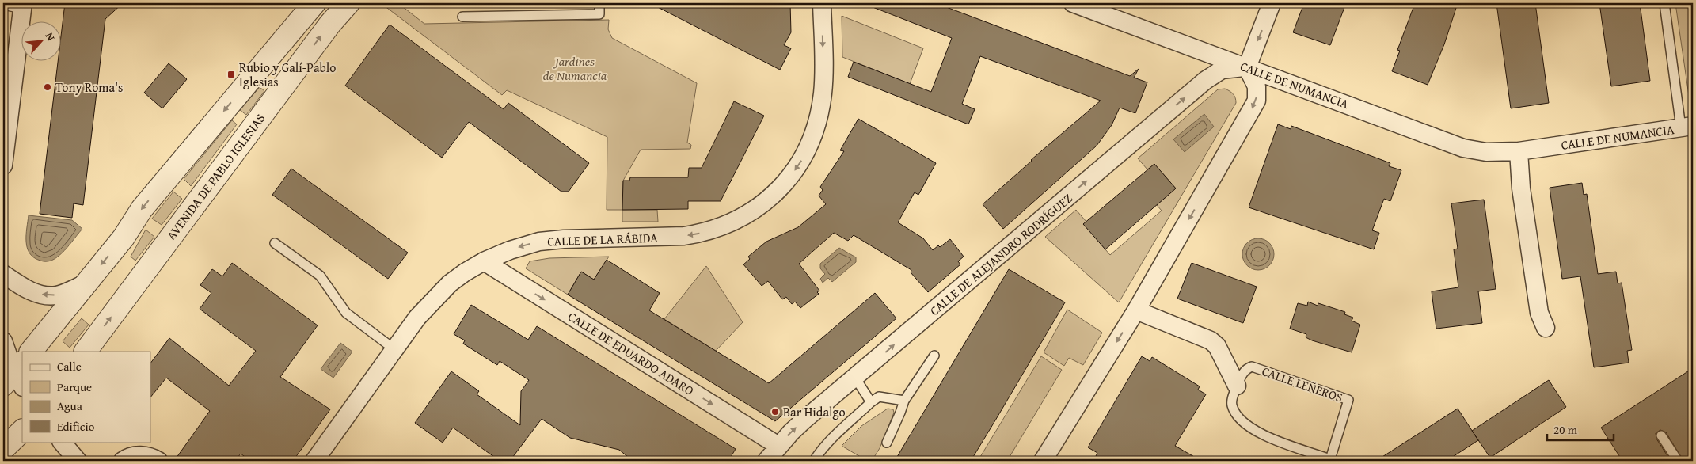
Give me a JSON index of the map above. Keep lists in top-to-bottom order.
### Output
{
  "streets": {
    "street": [
      "CALLE DE NUMANCIA",
      "AVENIDA DE PABLO IGLESIAS",
      "CALLE DE LA RÁBIDA",
      "CALLE DE ALEJANDRO RODRÍGUEZ",
      "CALLE DE EDUARDO ADARO"
    ],
    "lane": ["CALLE LEÑEROS"]
  },
  "crossings": [
    ["CALLE DE NUMANCIA", "CALLE DE ALEJANDRO RODRÍGUEZ"],
    ["CALLE DE LA RÁBIDA", "CALLE DE EDUARDO ADARO"],
    ["CALLE DE ALEJANDRO RODRÍGUEZ", "CALLE DE EDUARDO ADARO"]
  ],
  "one_way": ["CALLE DE LA RÁBIDA", "CALLE DE ALEJANDRO RODRÍGUEZ", "CALLE DE EDUARDO ADARO"],
  "parks": ["Jardines de Numancia"],
  "places": {
    "transit": ["Rubio y Galí-Pablo Iglesias"],
    "other": ["Tony Roma's", "Bar Hidalgo"]
  },
  "legend": [
    "Calle",
    "Parque",
    "Agua",
    "Edificio"
  ],
  "scale_bar": "20 m",
  "north": "top right"
}
